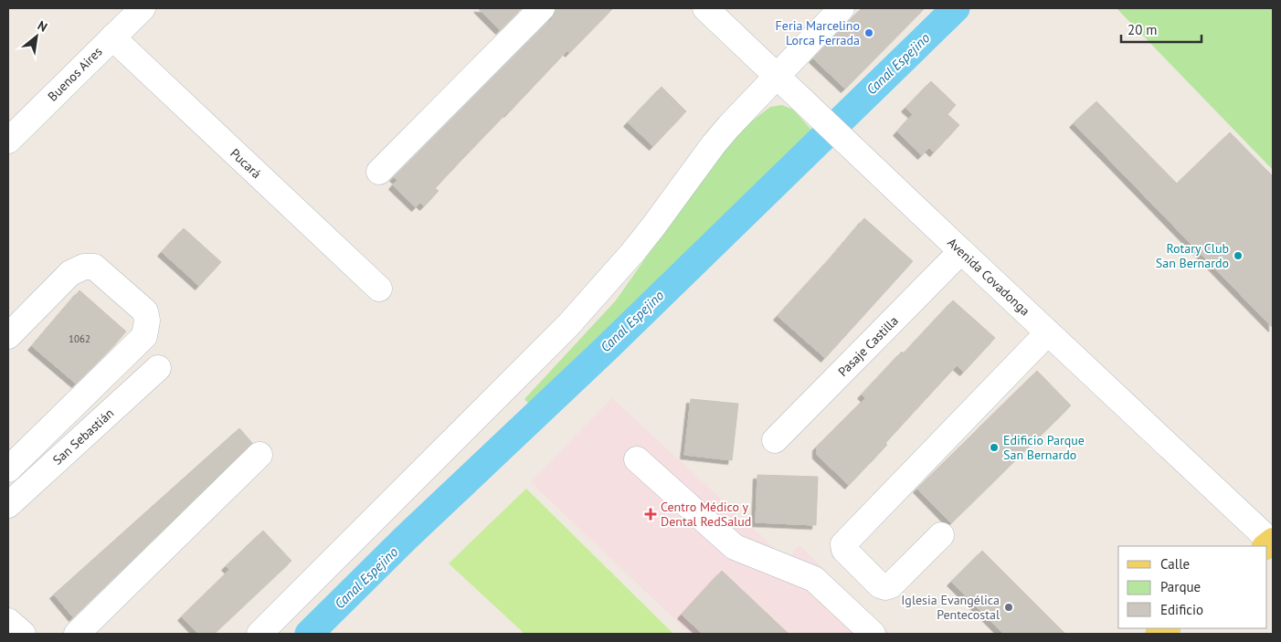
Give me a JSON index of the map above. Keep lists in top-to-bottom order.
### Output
{
  "streets": {
    "street": [
      "Buenos Aires",
      "Pucará",
      "Avenida Covadonga",
      "Pasaje Castilla",
      "San Sebastián"
    ]
  },
  "crossings": [
    ["Buenos Aires", "Pucará"],
    ["Avenida Covadonga", "Pasaje Castilla"]
  ],
  "water": ["Canal Espejino"],
  "places": {
    "other": [
      "Feria Marcelino Lorca Ferrada",
      "Rotary Club San Bernardo",
      "Edificio Parque San Bernardo",
      "Iglesia Evangélica Pentecostal"
    ],
    "health": ["Centro Médico y Dental RedSalud"]
  },
  "house_numbers": ["1062"],
  "legend": ["Calle", "Parque", "Edificio"],
  "scale_bar": "20 m",
  "north": "top right"
}
